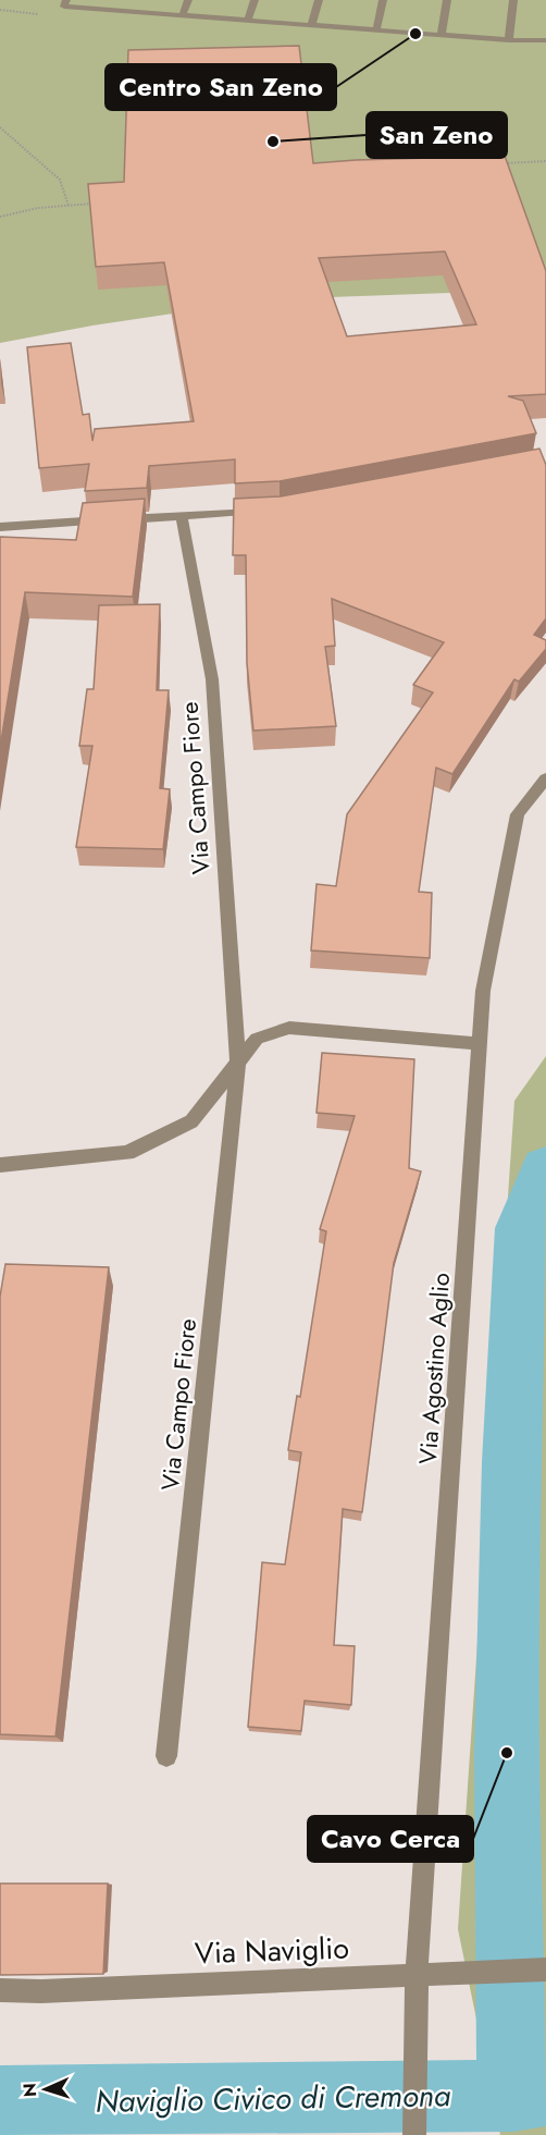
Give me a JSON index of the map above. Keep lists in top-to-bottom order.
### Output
{
  "streets": {
    "street": ["Via Campo Fiore", "Via Agostino Aglio", "Via Naviglio"]
  },
  "crossings": [
    ["Via Agostino Aglio", "Via Naviglio"]
  ],
  "water": ["Naviglio Civico di Cremona"],
  "places": ["Centro San Zeno", "San Zeno", "Cavo Cerca"],
  "north": "left"
}
